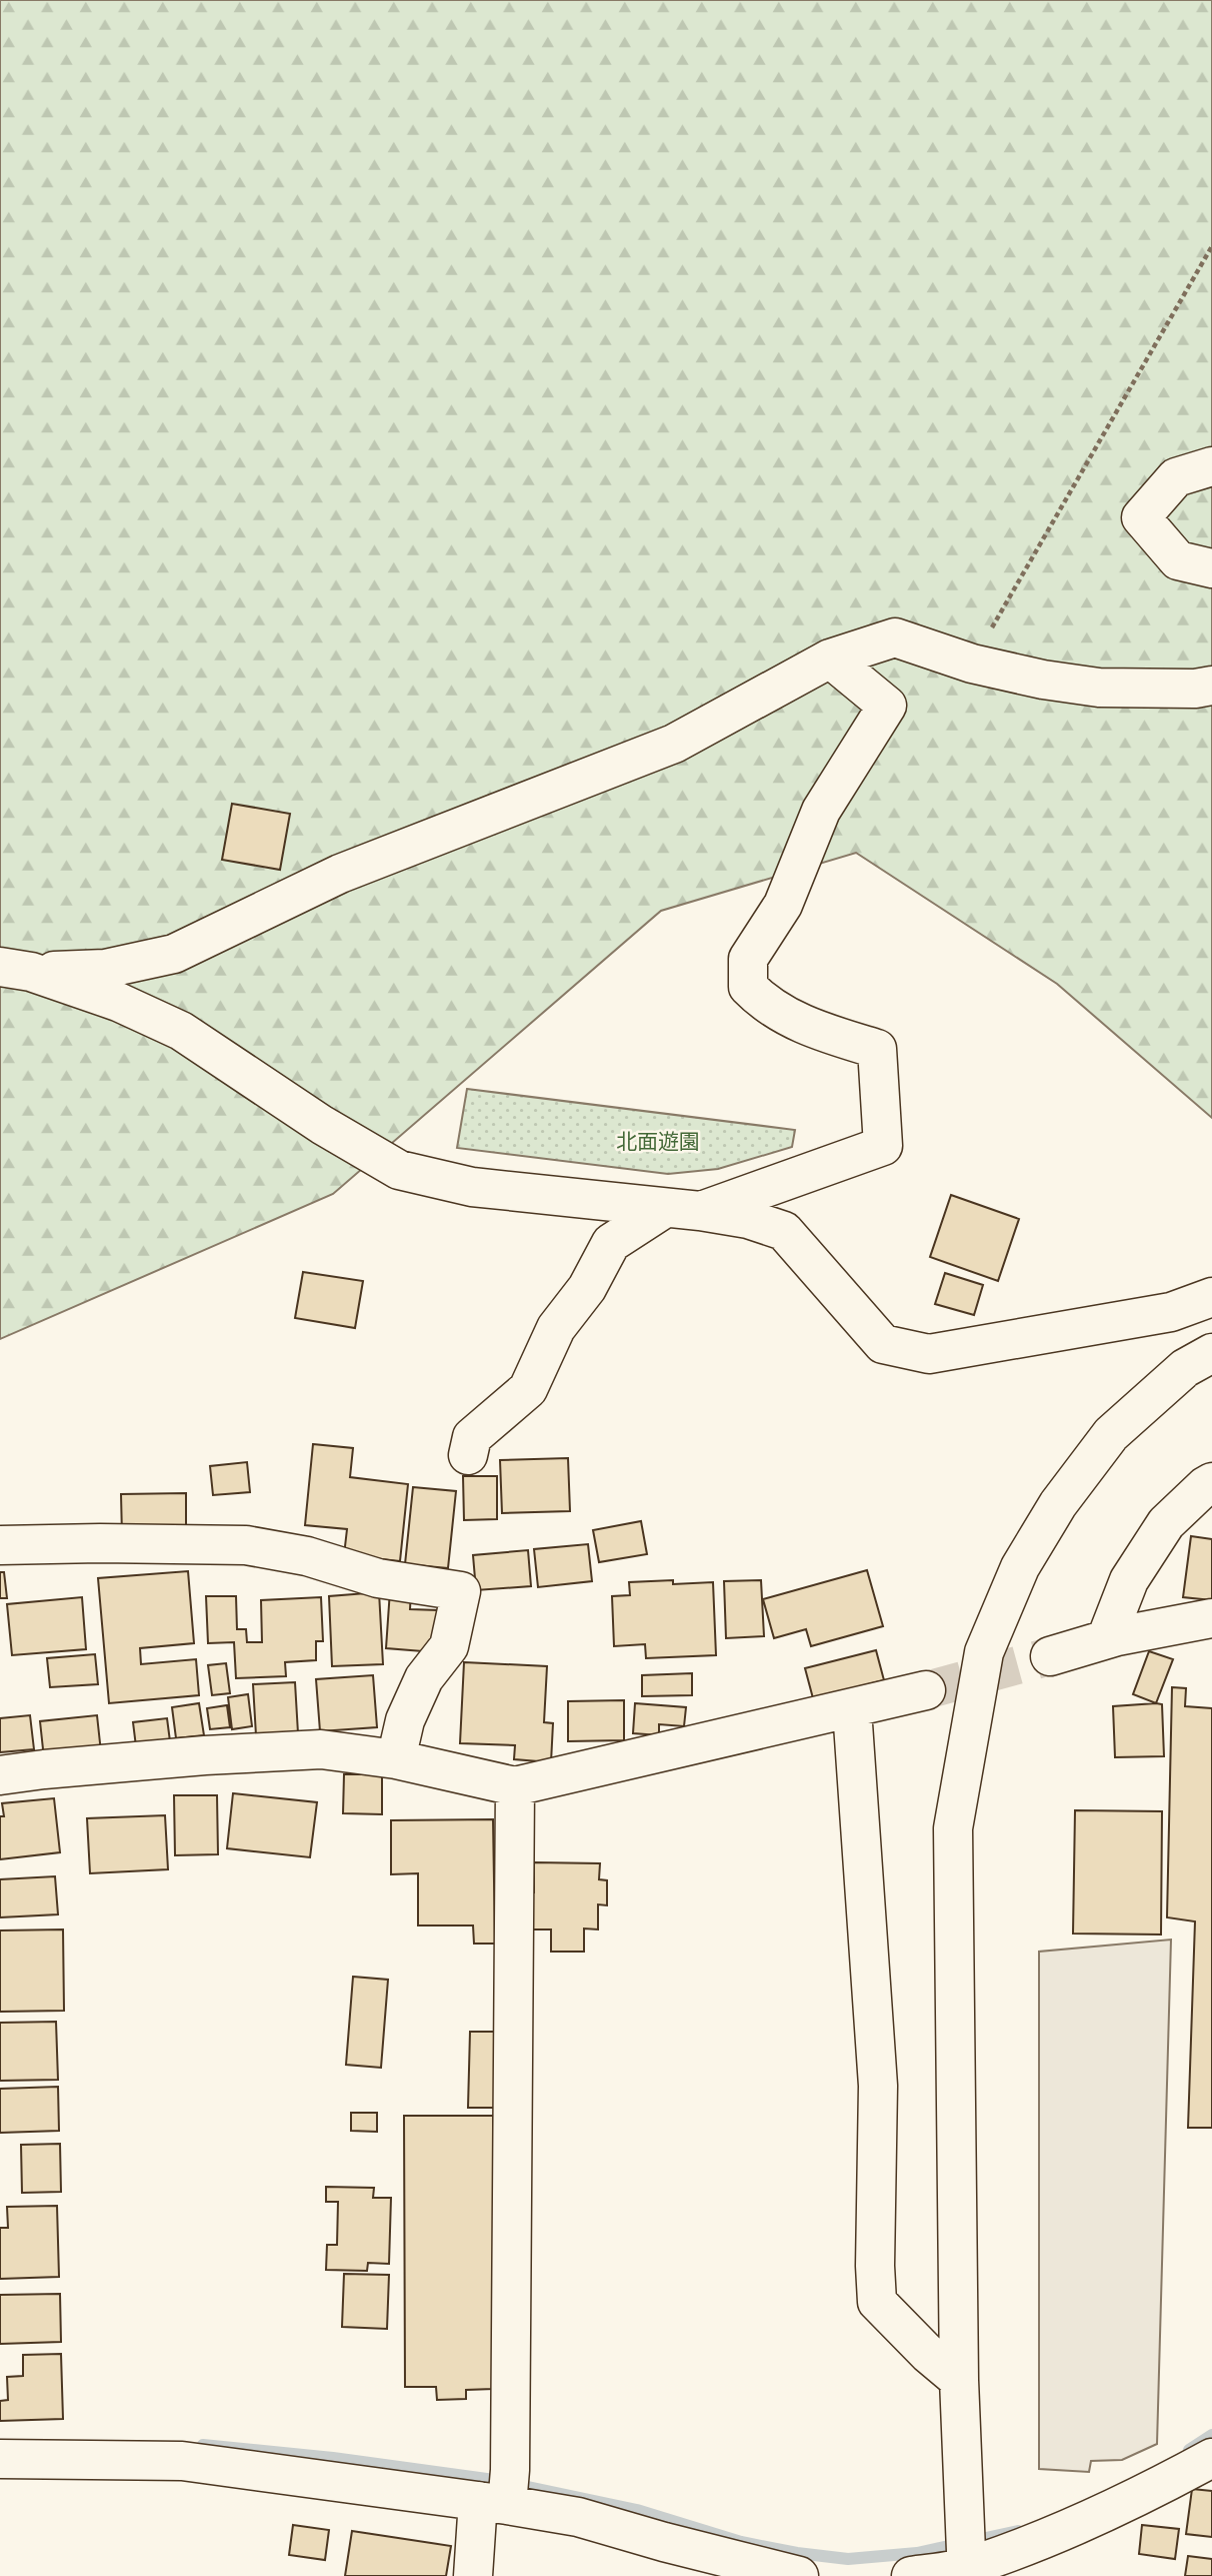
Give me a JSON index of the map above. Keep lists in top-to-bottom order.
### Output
{
  "parks": ["北面遊園"]
}
